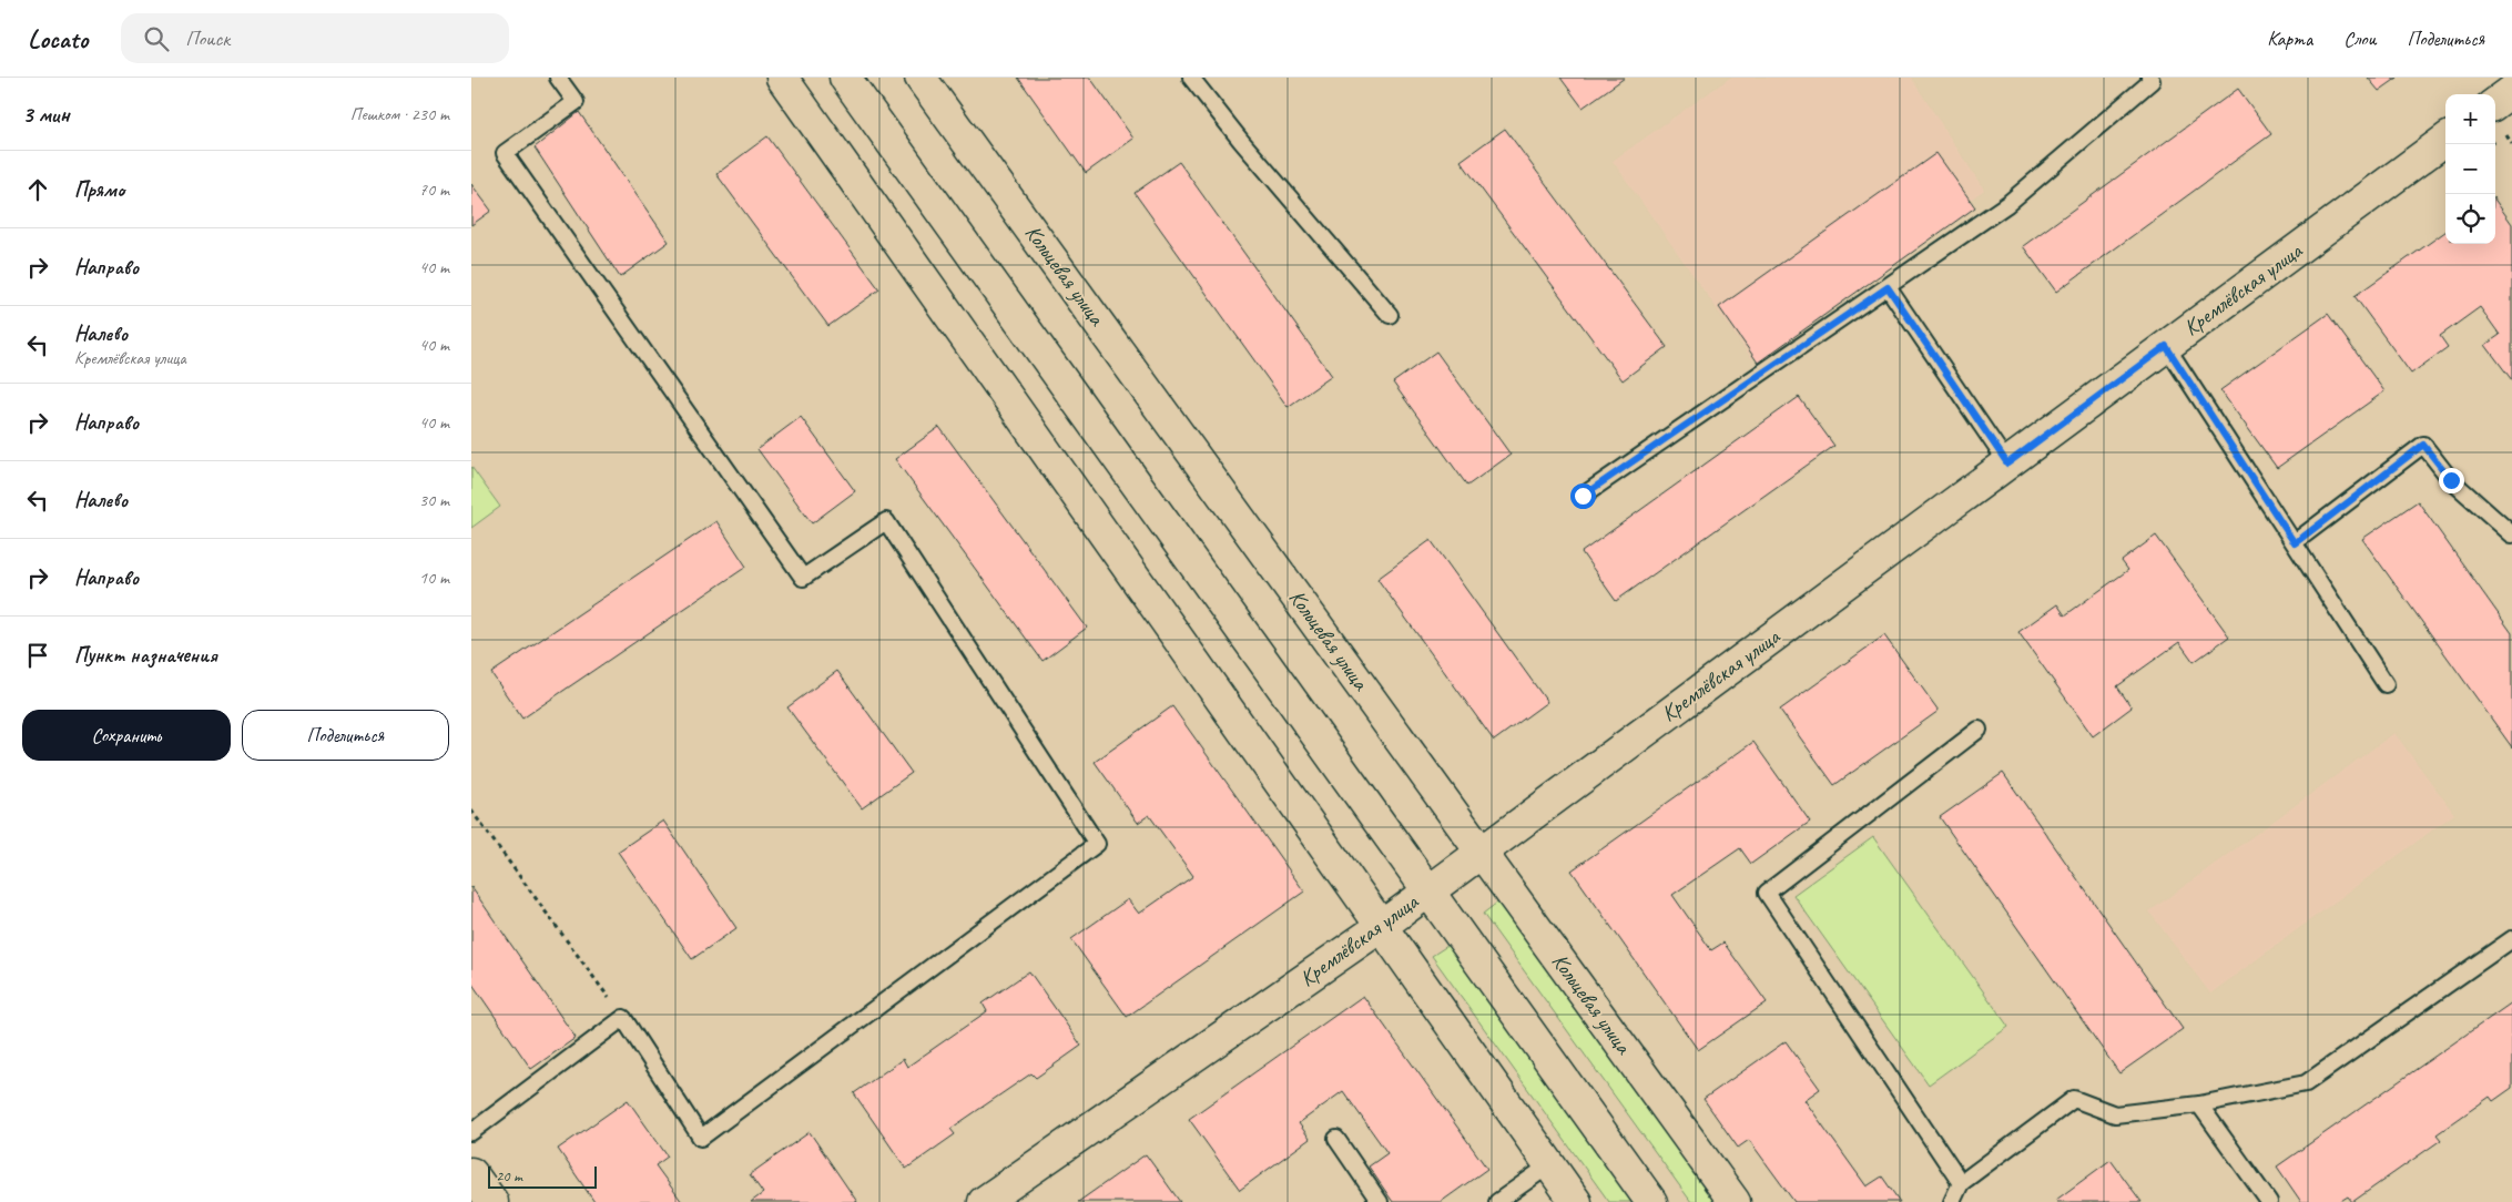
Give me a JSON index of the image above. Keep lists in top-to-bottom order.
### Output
{
  "streets": {
    "street": ["Кольцевая улица", "Кремлёвская улица"]
  },
  "crossings": [
    ["Кольцевая улица", "Кремлёвская улица"]
  ],
  "scale_bar": "20 m",
  "page": {
    "header": "Locato",
    "search": "Поиск",
    "nav": ["Карта", "Слои", "Поделиться"],
    "heading": ["3 мин", "Пешком · 230 m"],
    "map_buttons": ["+", "−"],
    "list": [
      ["Прямо", "70 m"],
      ["Направо", "40 m"],
      ["Налево", "Кремлёвская улица", "40 m"],
      ["Направо", "40 m"],
      ["Налево", "30 m"],
      ["Направо", "10 m"],
      "Пункт назначения"
    ],
    "buttons": ["Сохранить", "Поделиться"],
    "scale": "20 m"
  }
}
